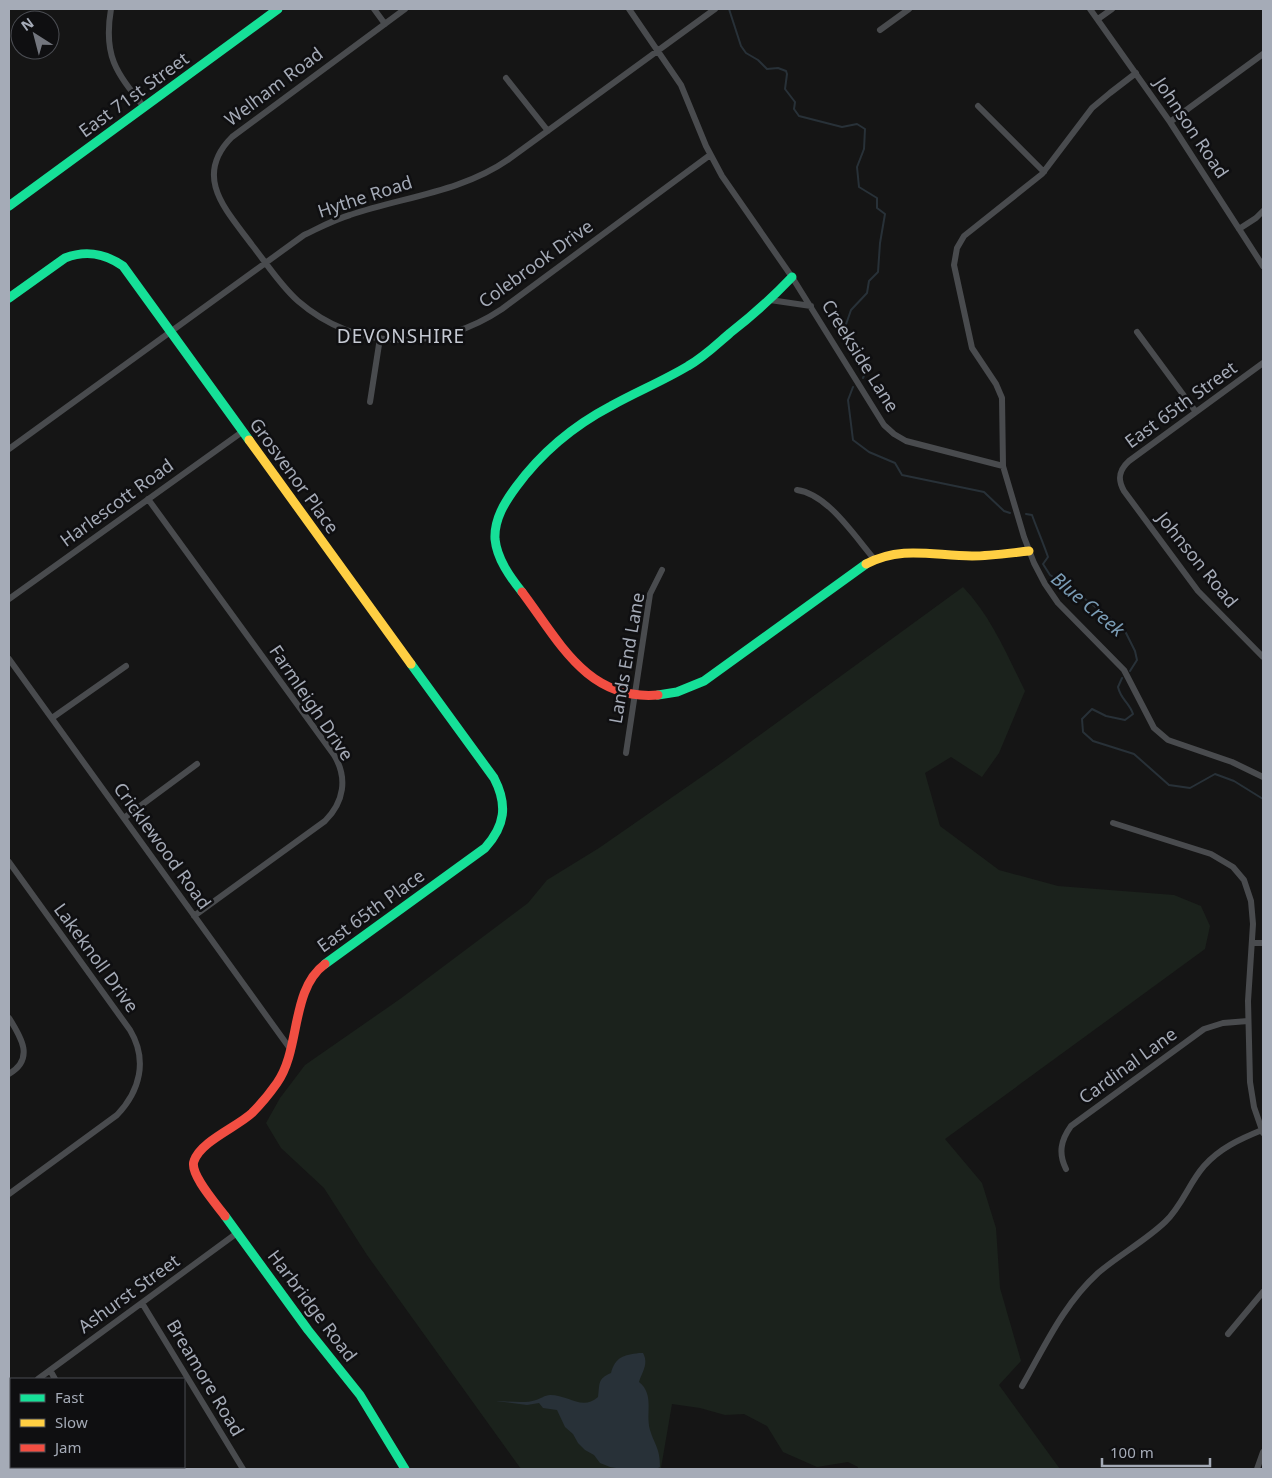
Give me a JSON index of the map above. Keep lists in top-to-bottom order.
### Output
{
  "streets": {
    "street": [
      "Welham Road",
      "East 71st Street",
      "Johnson Road",
      "Hythe Road",
      "Colebrook Drive",
      "Creekside Lane",
      "East 65th Street",
      "Grosvenor Place",
      "Harlescott Road",
      "Lands End Lane",
      "Farmleigh Drive",
      "Cricklewood Road",
      "East 65th Place",
      "Lakeknoll Drive",
      "Cardinal Lane",
      "Ashurst Street",
      "Harbridge Road",
      "Breamore Road"
    ]
  },
  "crossings": [
    ["Welham Road", "Hythe Road"],
    ["Welham Road", "Colebrook Drive"],
    ["Johnson Road", "East 65th Street"],
    ["Hythe Road", "Colebrook Drive"],
    ["Hythe Road", "Creekside Lane"],
    ["Hythe Road", "Grosvenor Place"],
    ["Colebrook Drive", "Creekside Lane"],
    ["Grosvenor Place", "Harlescott Road"],
    ["Grosvenor Place", "East 65th Place"],
    ["Harlescott Road", "Farmleigh Drive"],
    ["Farmleigh Drive", "Cricklewood Road"],
    ["Cricklewood Road", "East 65th Place"],
    ["East 65th Place", "Harbridge Road"],
    ["Ashurst Street", "Harbridge Road"],
    ["Ashurst Street", "Breamore Road"]
  ],
  "districts": ["DEVONSHIRE"],
  "water": ["Blue Creek"],
  "legend": ["Fast", "Slow", "Jam"],
  "scale_bar": "100 m",
  "north": "top left"
}
